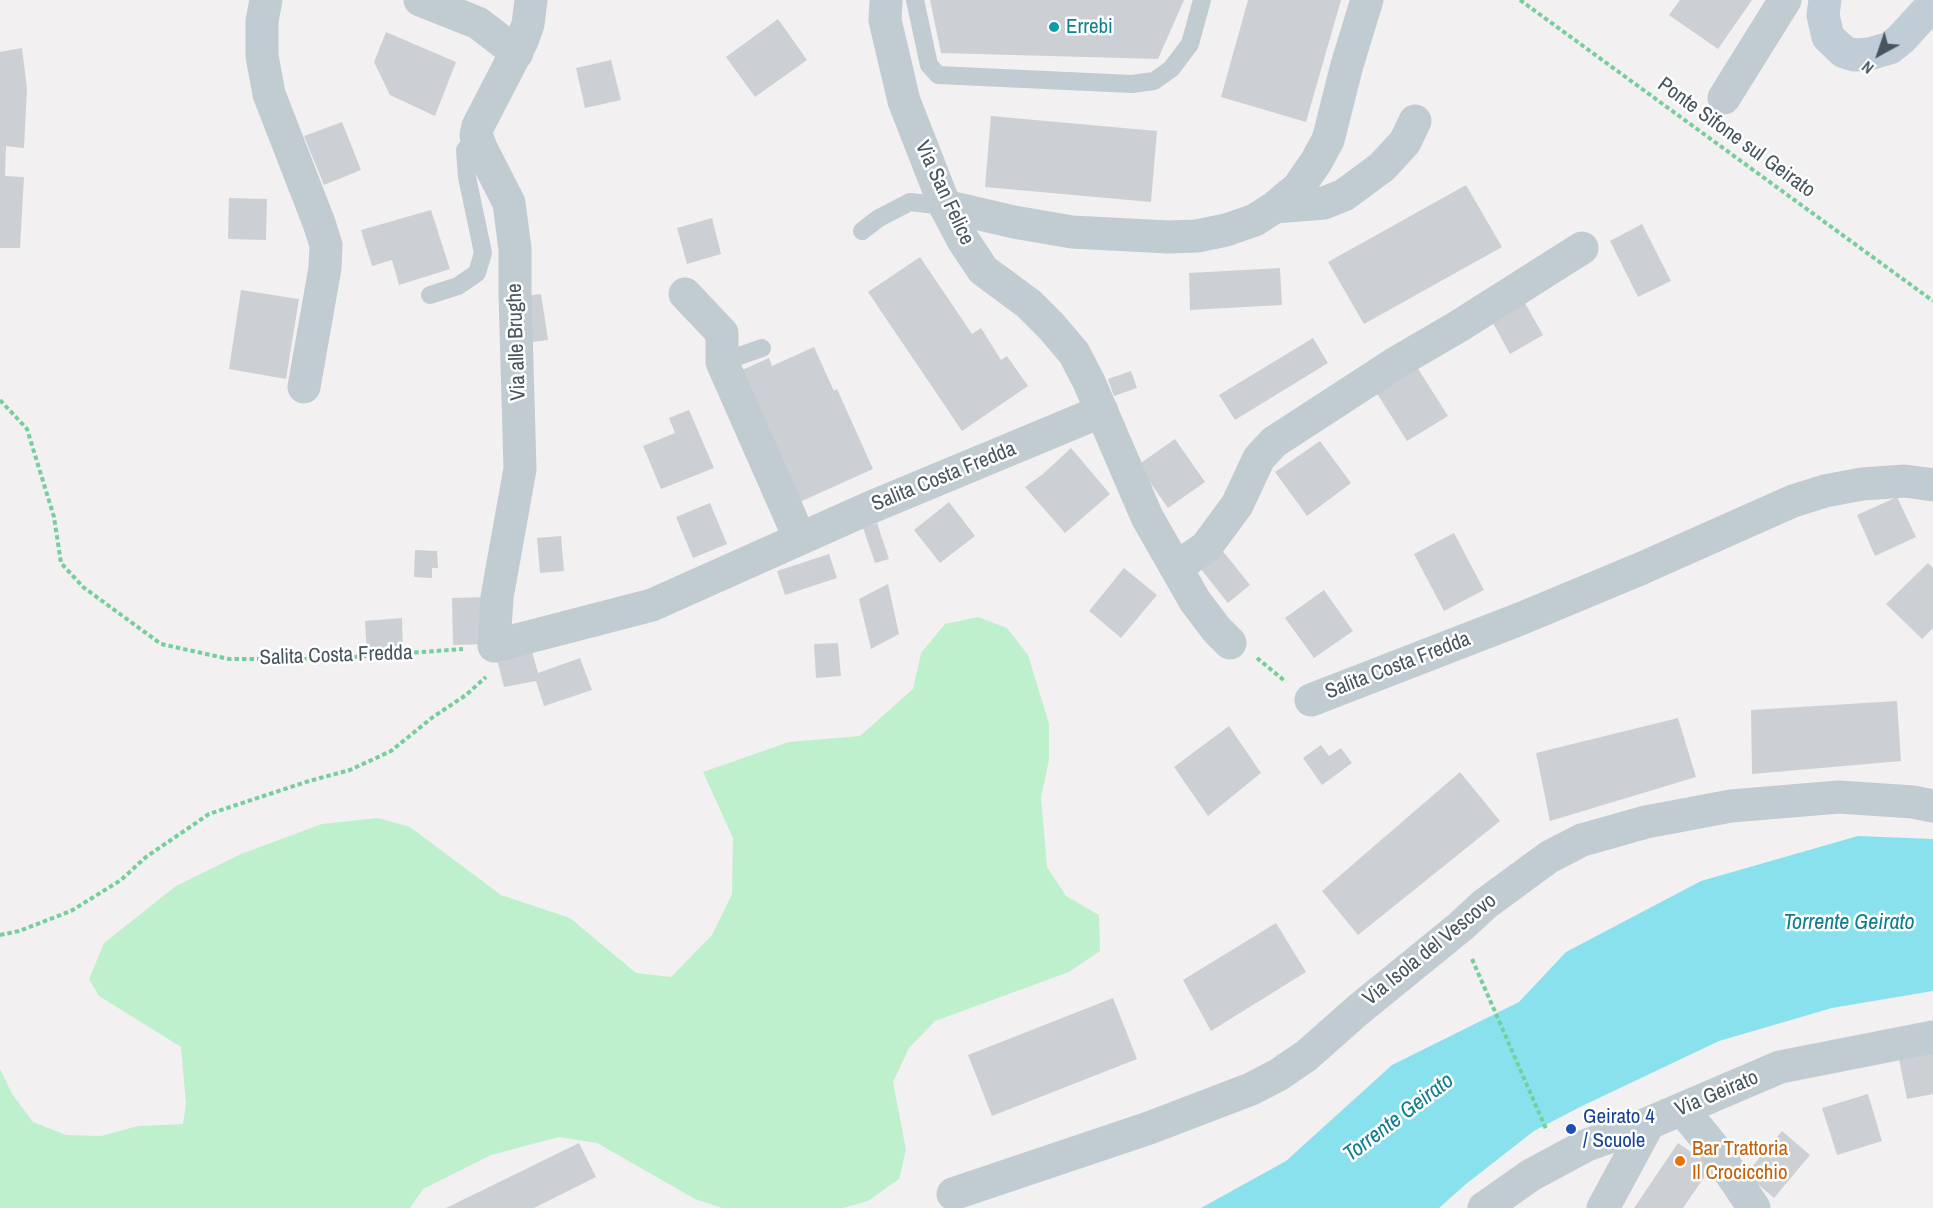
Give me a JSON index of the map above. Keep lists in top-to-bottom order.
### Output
{
  "streets": {
    "street": [
      "Via San Felice",
      "Via alle Brughe",
      "Salita Costa Fredda",
      "Via Isola del Vescovo",
      "Via Geirato"
    ],
    "path": ["Ponte Sifone sul Geirato"]
  },
  "crossings": [
    ["Via San Felice", "Salita Costa Fredda"],
    ["Via alle Brughe", "Salita Costa Fredda"]
  ],
  "water": ["Torrente Geirato"],
  "places": ["Errebi", "Geirato 4 / Scuole", "Bar Trattoria Il Crocicchio"],
  "north": "bottom left"
}
